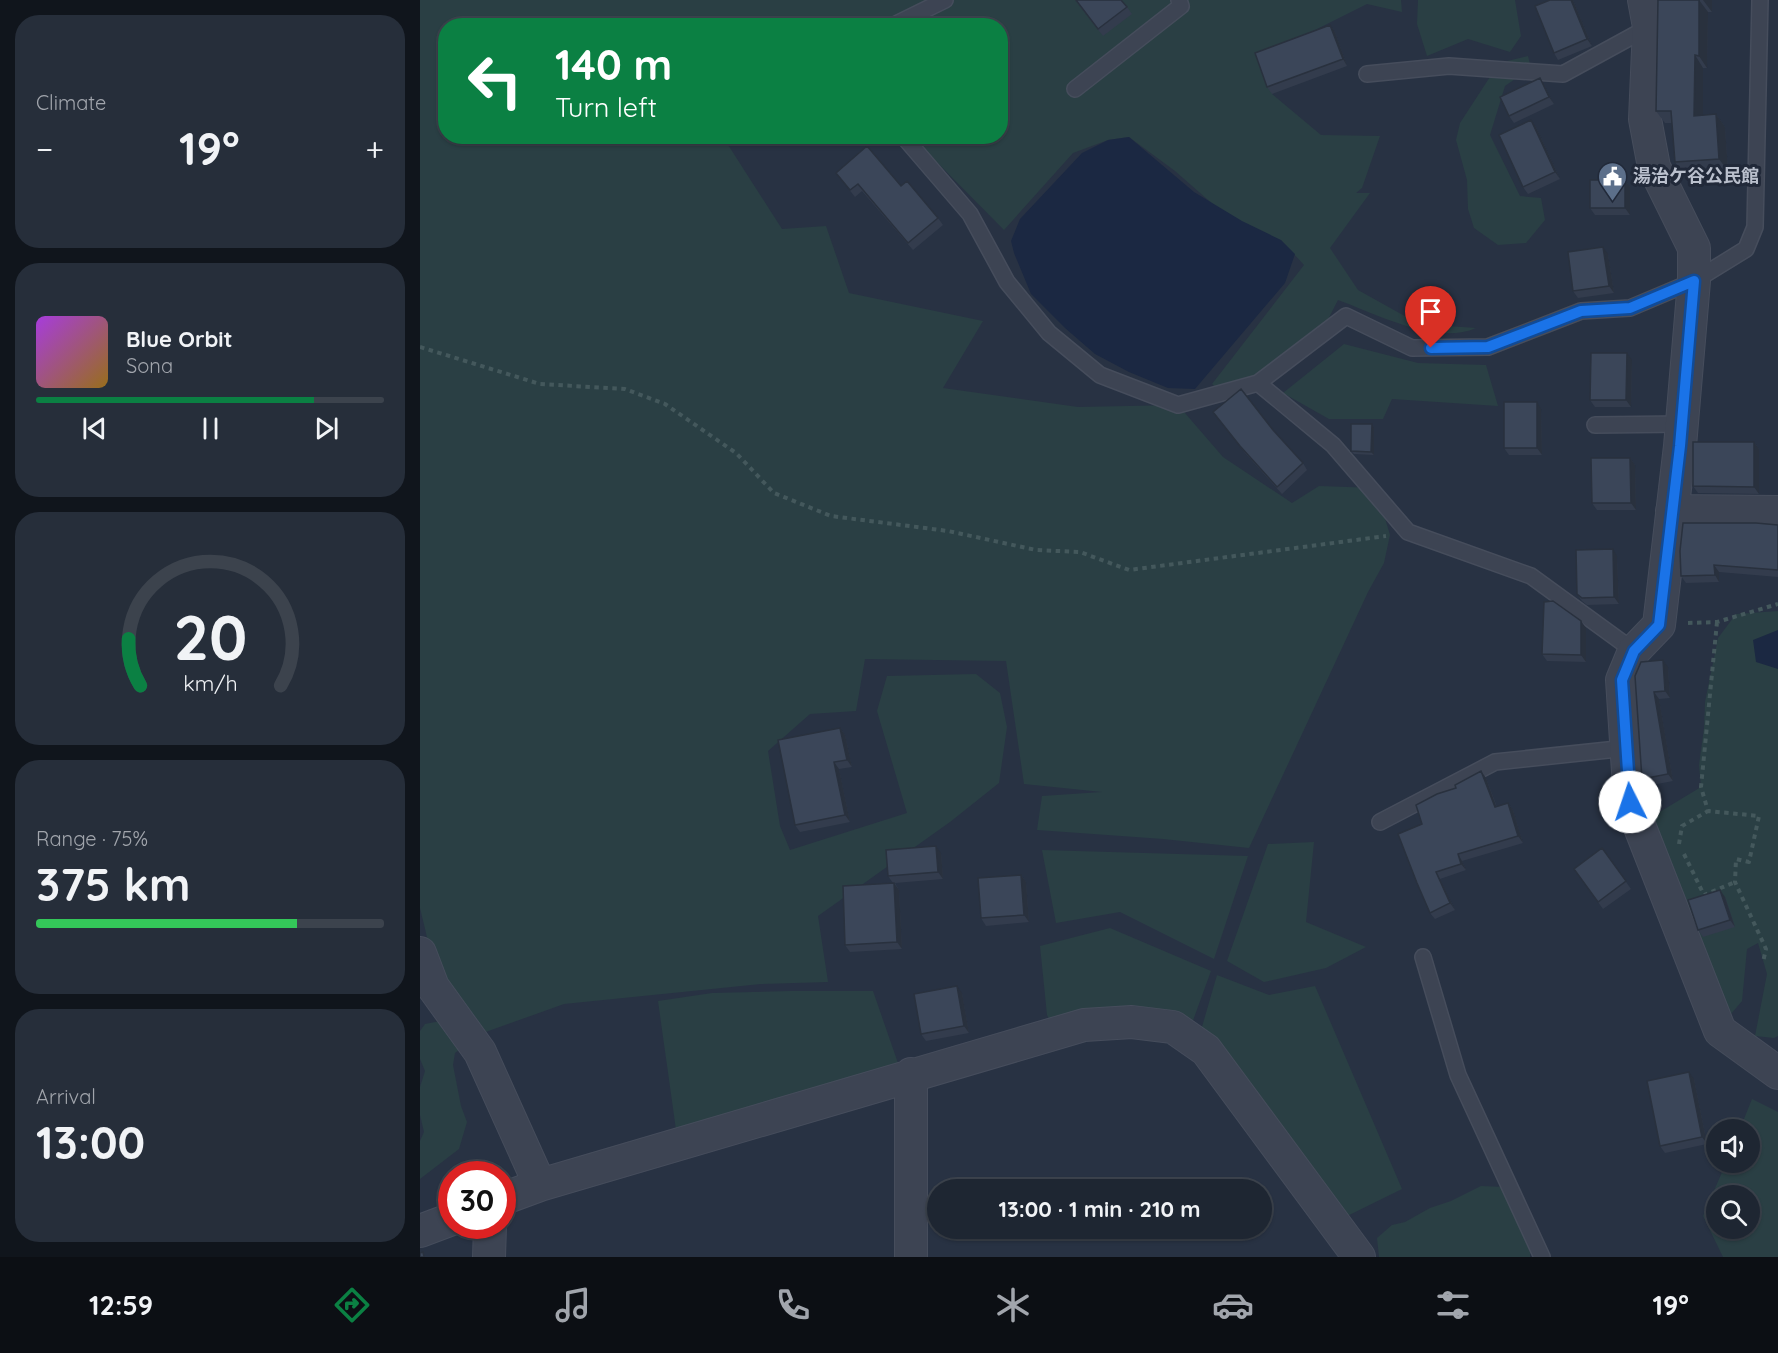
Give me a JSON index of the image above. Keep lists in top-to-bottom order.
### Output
{
  "places": {
    "public building": ["湯治ケ谷公民館"]
  },
  "page": {
    "tile": [
      "Climate",
      ["Range · 75%", "375 km"],
      ["Arrival", "13:00"]
    ],
    "turn": ["140 m", "Turn left"],
    "heat": ["−", "19°", "+"],
    "song": ["Blue Orbit", "Sona"],
    "limit": "30",
    "trip": "13:00 · 1 min · 210 m",
    "tabs": ["12:59", "19°"],
    "gauge": ["20", "km/h"]
  }
}
